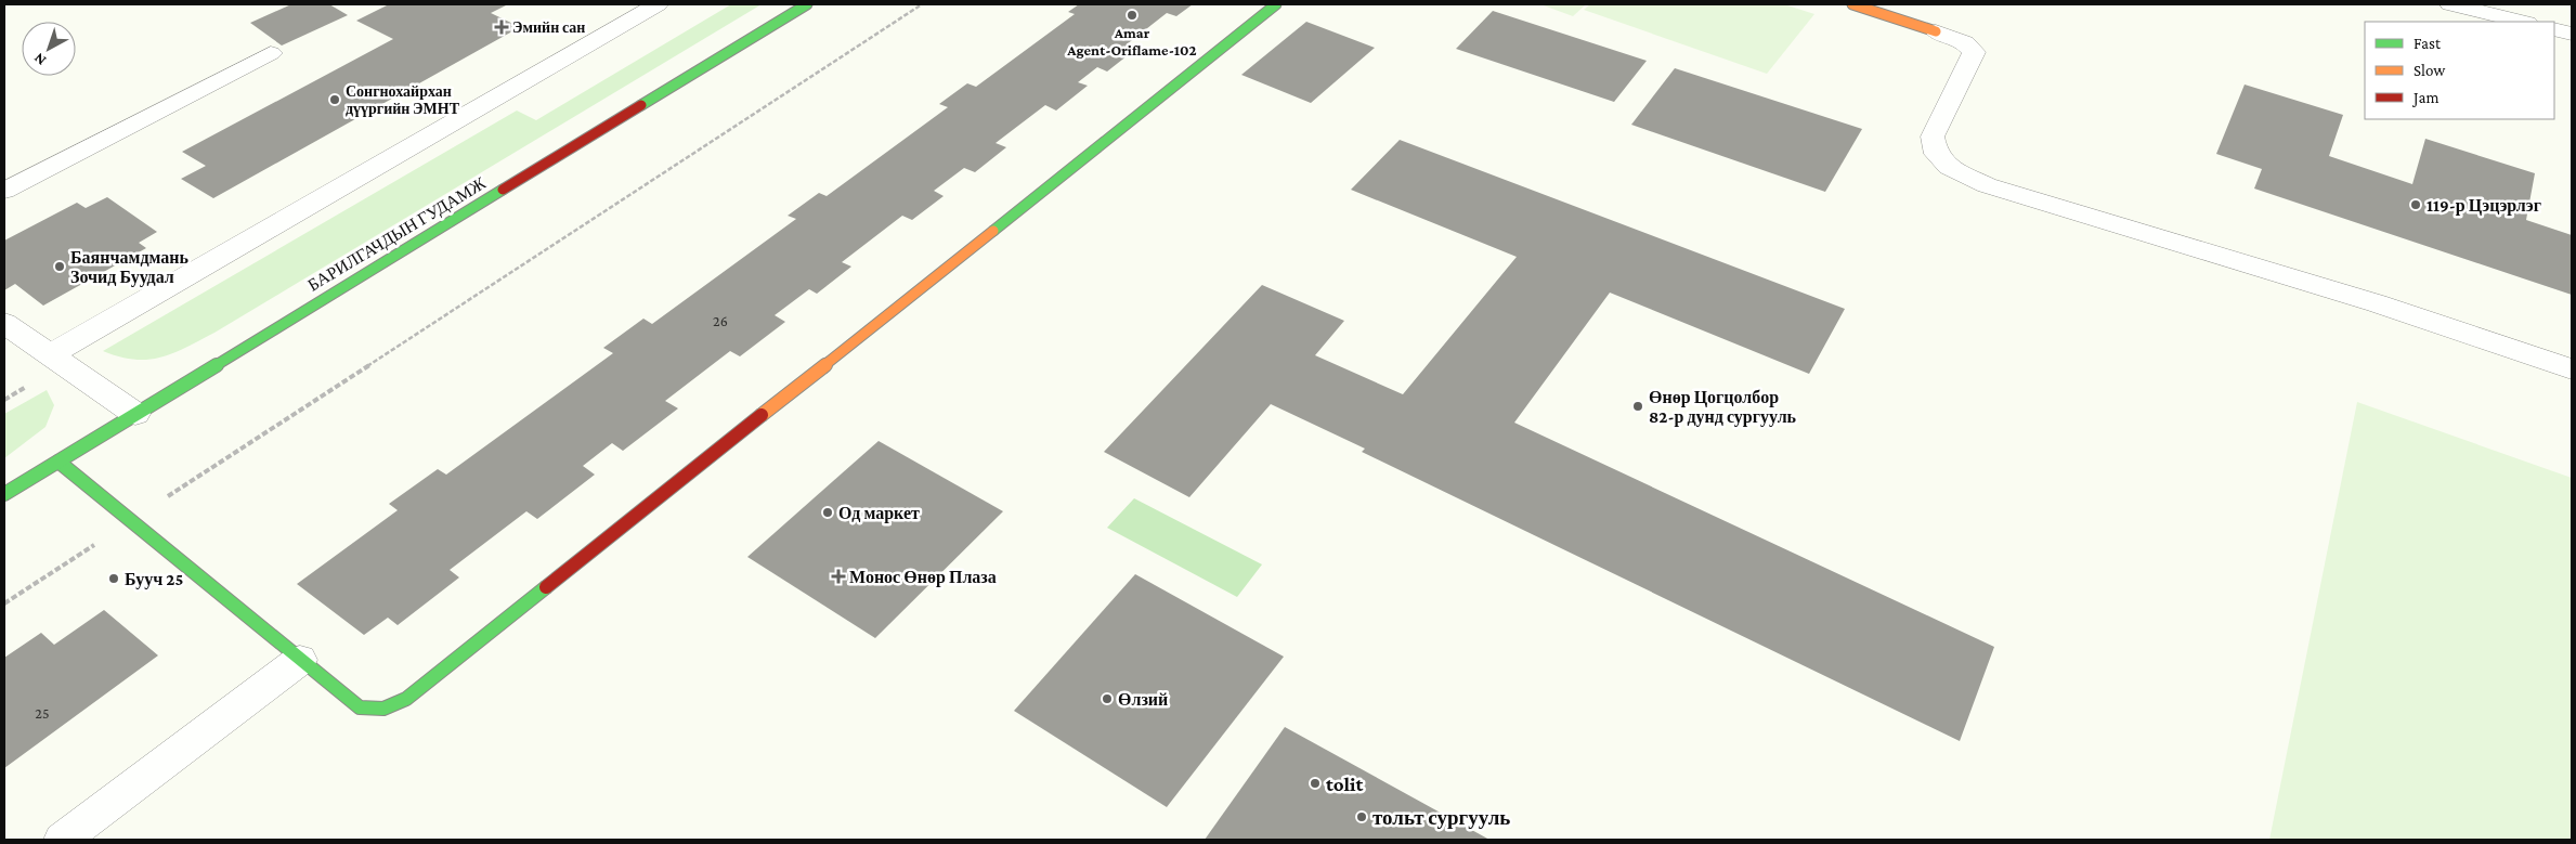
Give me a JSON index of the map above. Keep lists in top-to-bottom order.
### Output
{
  "streets": {
    "street": ["БАРИЛГАЧДЫН ГУДАМЖ"]
  },
  "places": {
    "other": [
      "Amar Agent-Oriflame-102",
      "Сонгнохайрхан дүүргийн ЭМНТ",
      "119-р Цэцэрлэг",
      "Баянчамдмань Зочид Буудал",
      "Өнөр Цогцолбор 82-р дунд сургууль",
      "Од маркет",
      "Бууч 25",
      "Өлзий",
      "tolit",
      "тольт сургууль"
    ],
    "health": ["Эмийн сан", "Монос Өнөр Плаза"]
  },
  "house_numbers": ["26", "25"],
  "legend": ["Fast", "Slow", "Jam"],
  "north": "bottom left"
}
